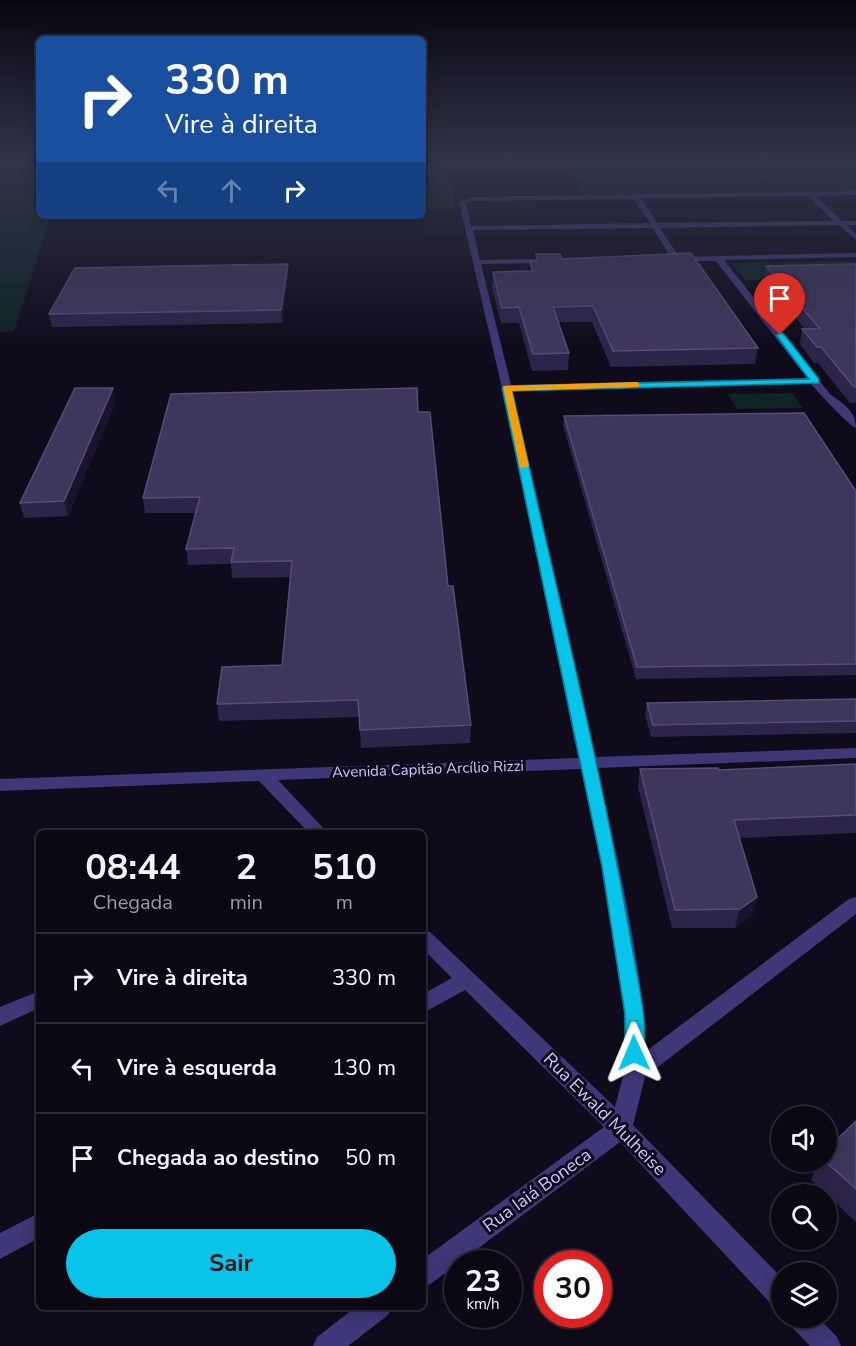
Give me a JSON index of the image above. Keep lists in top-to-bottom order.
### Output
{
  "streets": {
    "street": ["Avenida Capitão Arcílio Rizzi", "Rua Ewald Mulheise", "Rua Iaiá Boneca"]
  },
  "crossings": [
    ["Rua Ewald Mulheise", "Rua Iaiá Boneca"]
  ],
  "page": {
    "turn": ["330 m", "Vire à direita"],
    "eta": [
      "08:44",
      "Chegada",
      "2",
      "min",
      "510",
      "m"
    ],
    "list": [
      {
        "name": "Vire à direita",
        "value": "330 m"
      },
      {
        "name": "Vire à esquerda",
        "value": "130 m"
      },
      {
        "name": "Chegada ao destino",
        "value": "50 m"
      }
    ],
    "buttons": "Sair",
    "speed": "23 km/h",
    "limit": "30"
  }
}
